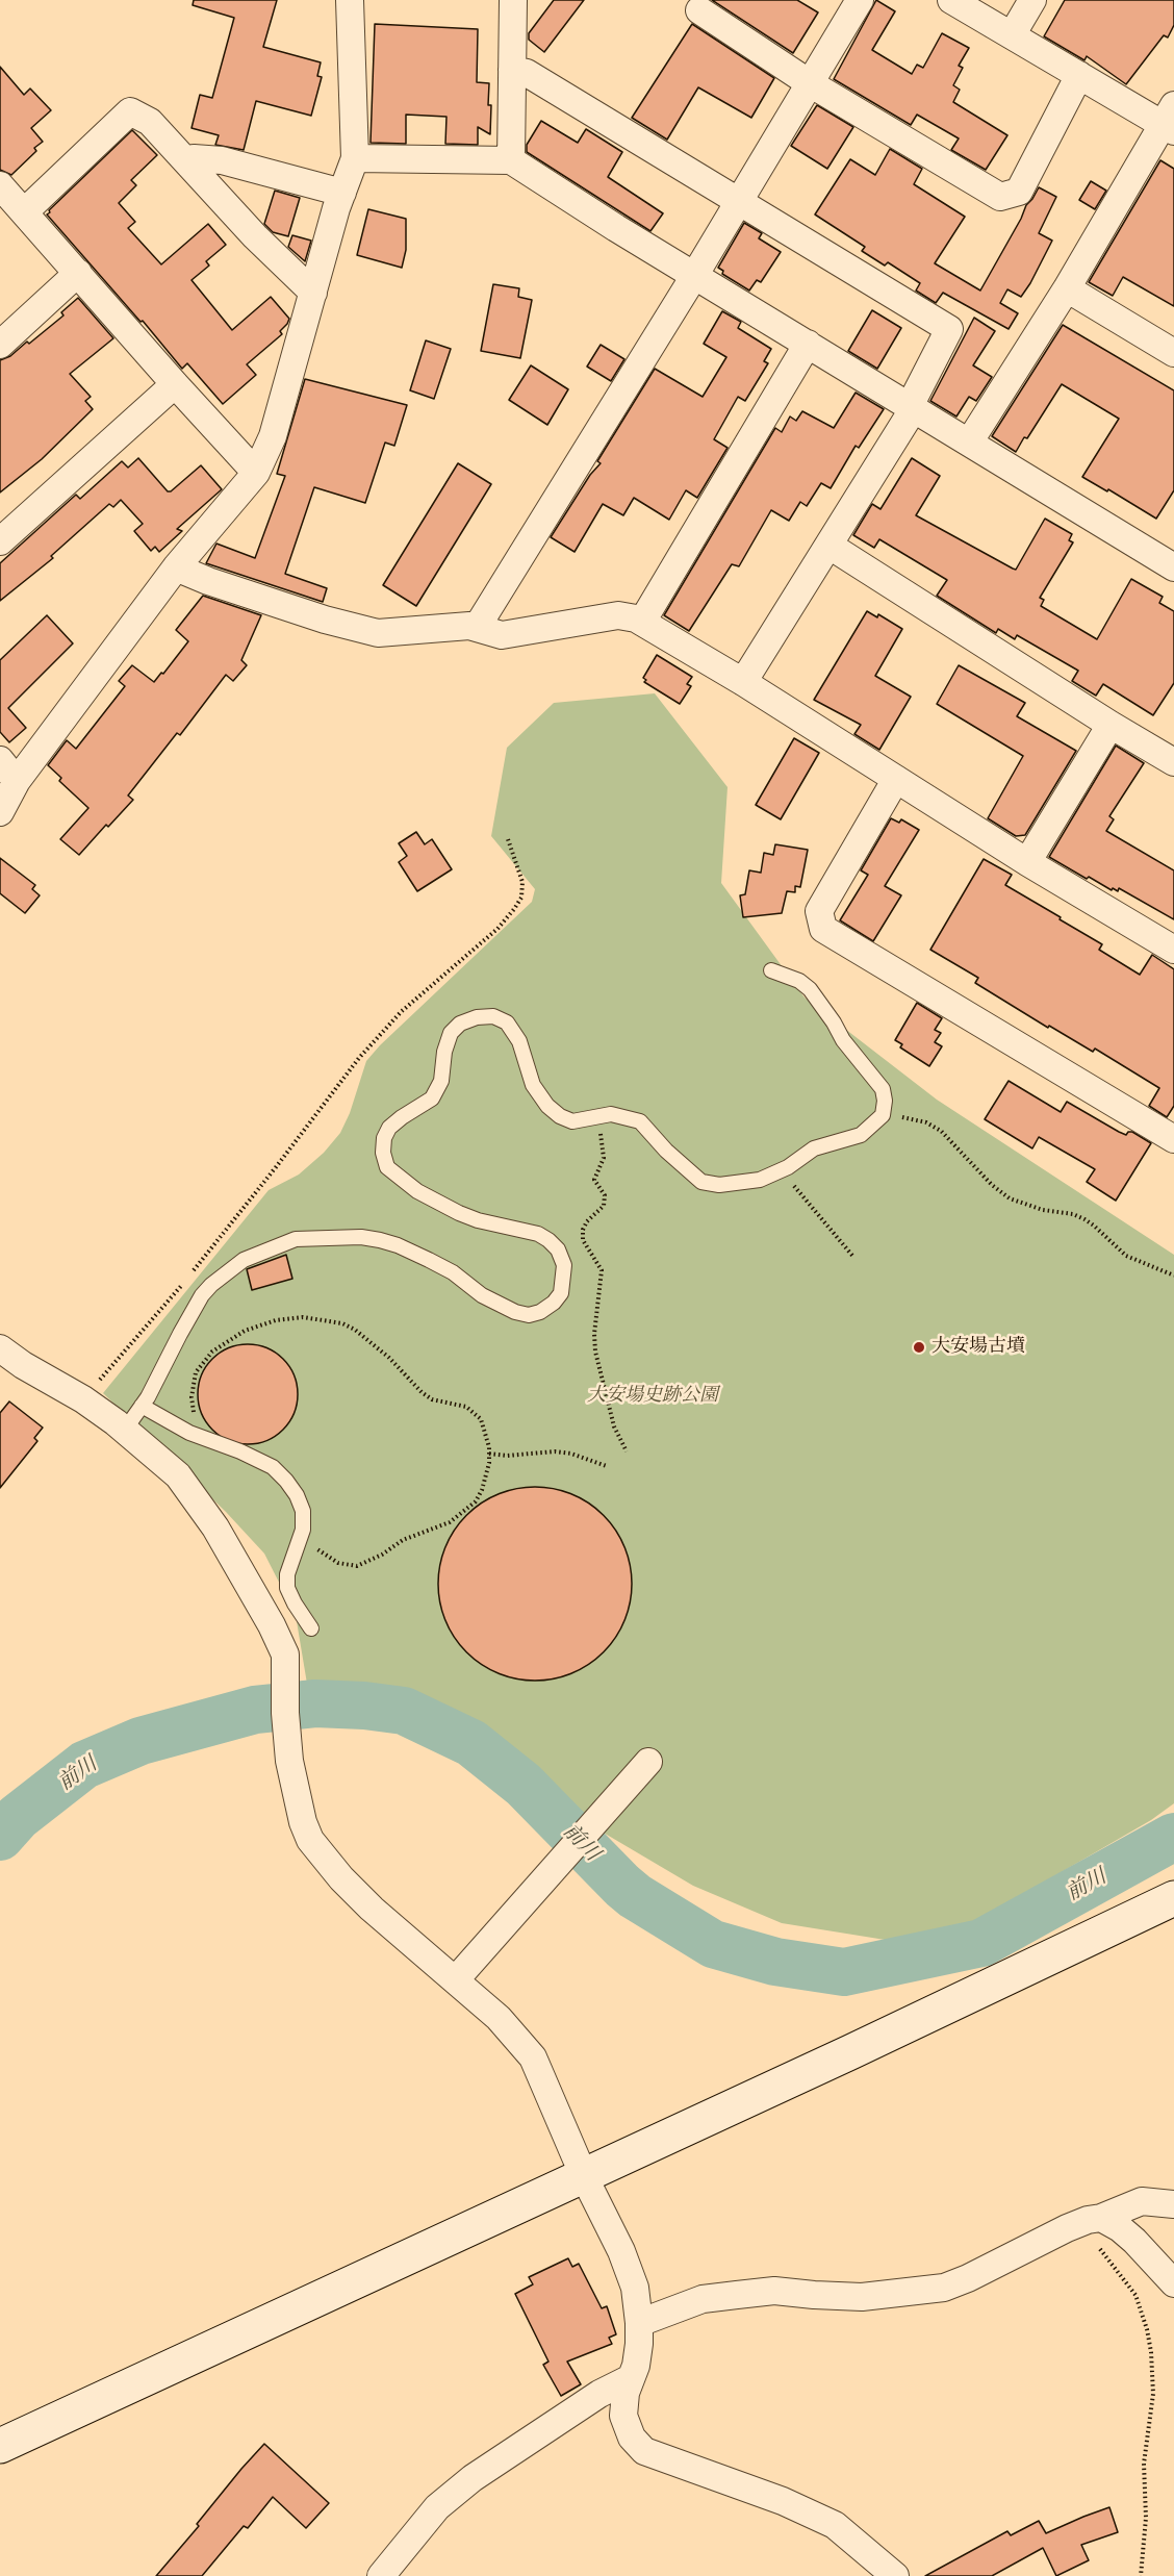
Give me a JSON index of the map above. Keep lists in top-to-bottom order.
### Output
{
  "water": ["前川"],
  "parks": ["大安場史跡公園"],
  "places": ["大安場古墳"]
}
